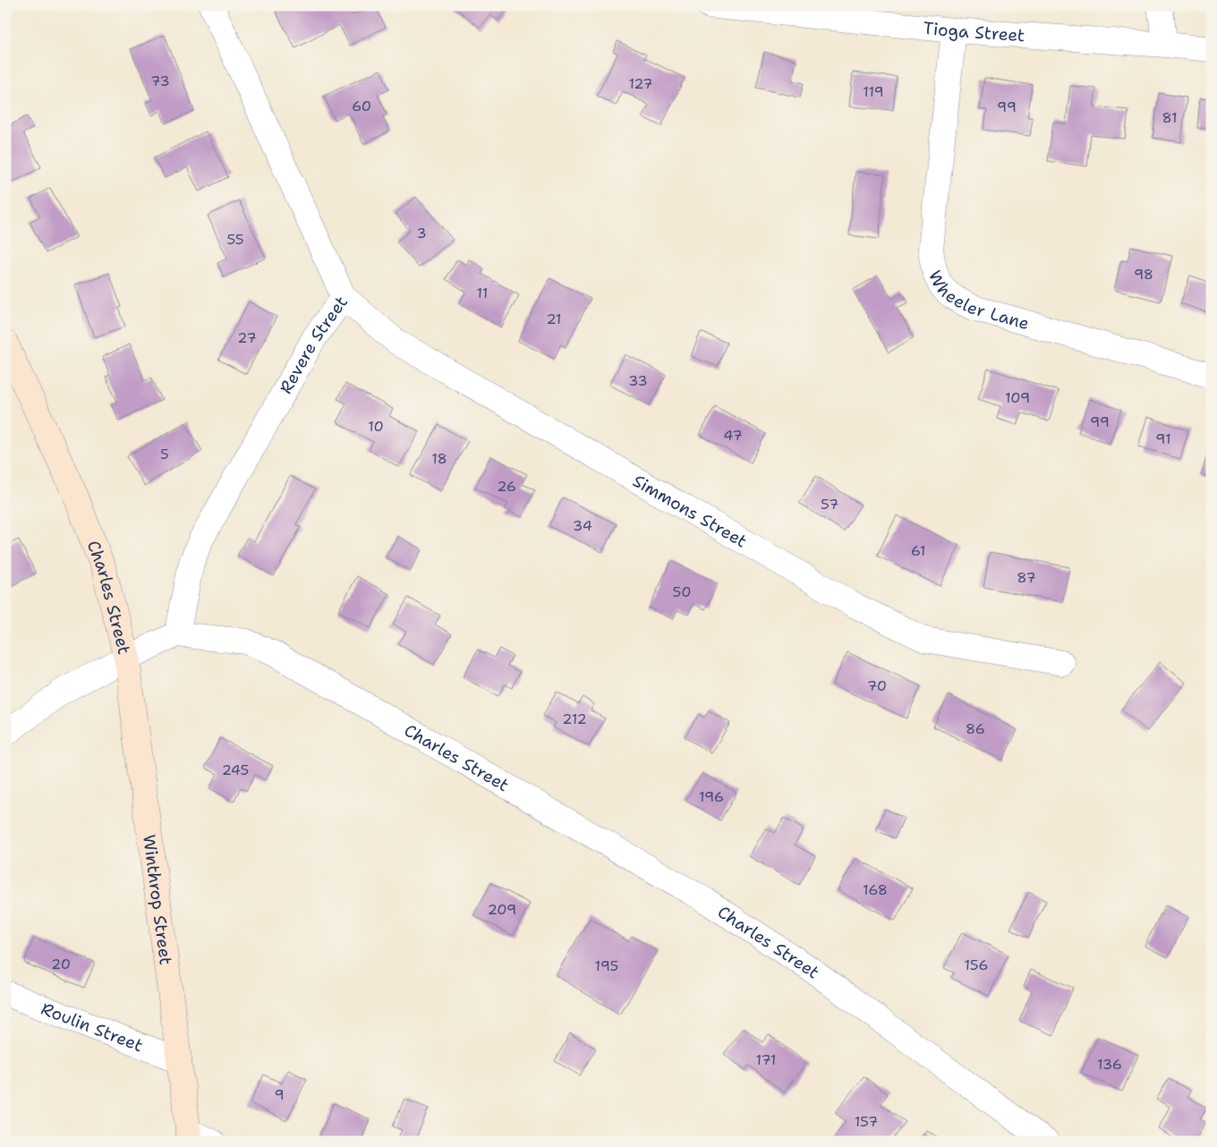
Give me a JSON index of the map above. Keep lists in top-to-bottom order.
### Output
{
  "streets": {
    "street": [
      "Tioga Street",
      "Wheeler Lane",
      "Revere Street",
      "Simmons Street",
      "Charles Street",
      "Winthrop Street",
      "Roulin Street"
    ]
  },
  "crossings": [
    ["Tioga Street", "Wheeler Lane"],
    ["Revere Street", "Simmons Street"],
    ["Revere Street", "Charles Street"],
    ["Charles Street", "Winthrop Street"],
    ["Winthrop Street", "Roulin Street"]
  ],
  "house_numbers": [
    "73",
    "127",
    "119",
    "60",
    "99",
    "81",
    "3",
    "55",
    "98",
    "11",
    "21",
    "27",
    "33",
    "109",
    "99",
    "10",
    "47",
    "91",
    "5",
    "18",
    "26",
    "57",
    "34",
    "61",
    "87",
    "50",
    "70",
    "212",
    "86",
    "245",
    "196",
    "168",
    "209",
    "20",
    "156",
    "195",
    "171",
    "136",
    "9",
    "157"
  ]
}
